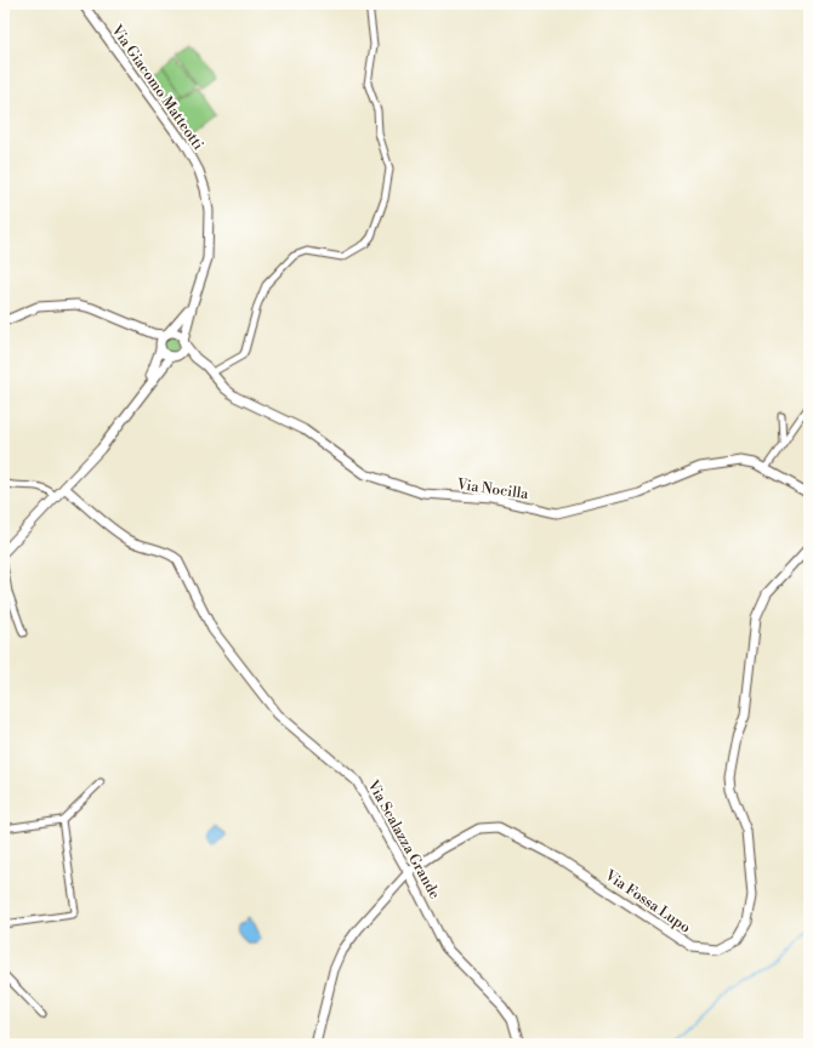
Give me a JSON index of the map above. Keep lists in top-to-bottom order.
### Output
{
  "streets": {
    "street": [
      "Via Giacomo Matteotti",
      "Via Nocilla",
      "Via Scalazza Grande",
      "Via Fossa Lupo"
    ]
  },
  "crossings": [
    ["Via Giacomo Matteotti", "Via Nocilla"],
    ["Via Scalazza Grande", "Via Fossa Lupo"]
  ]
}
